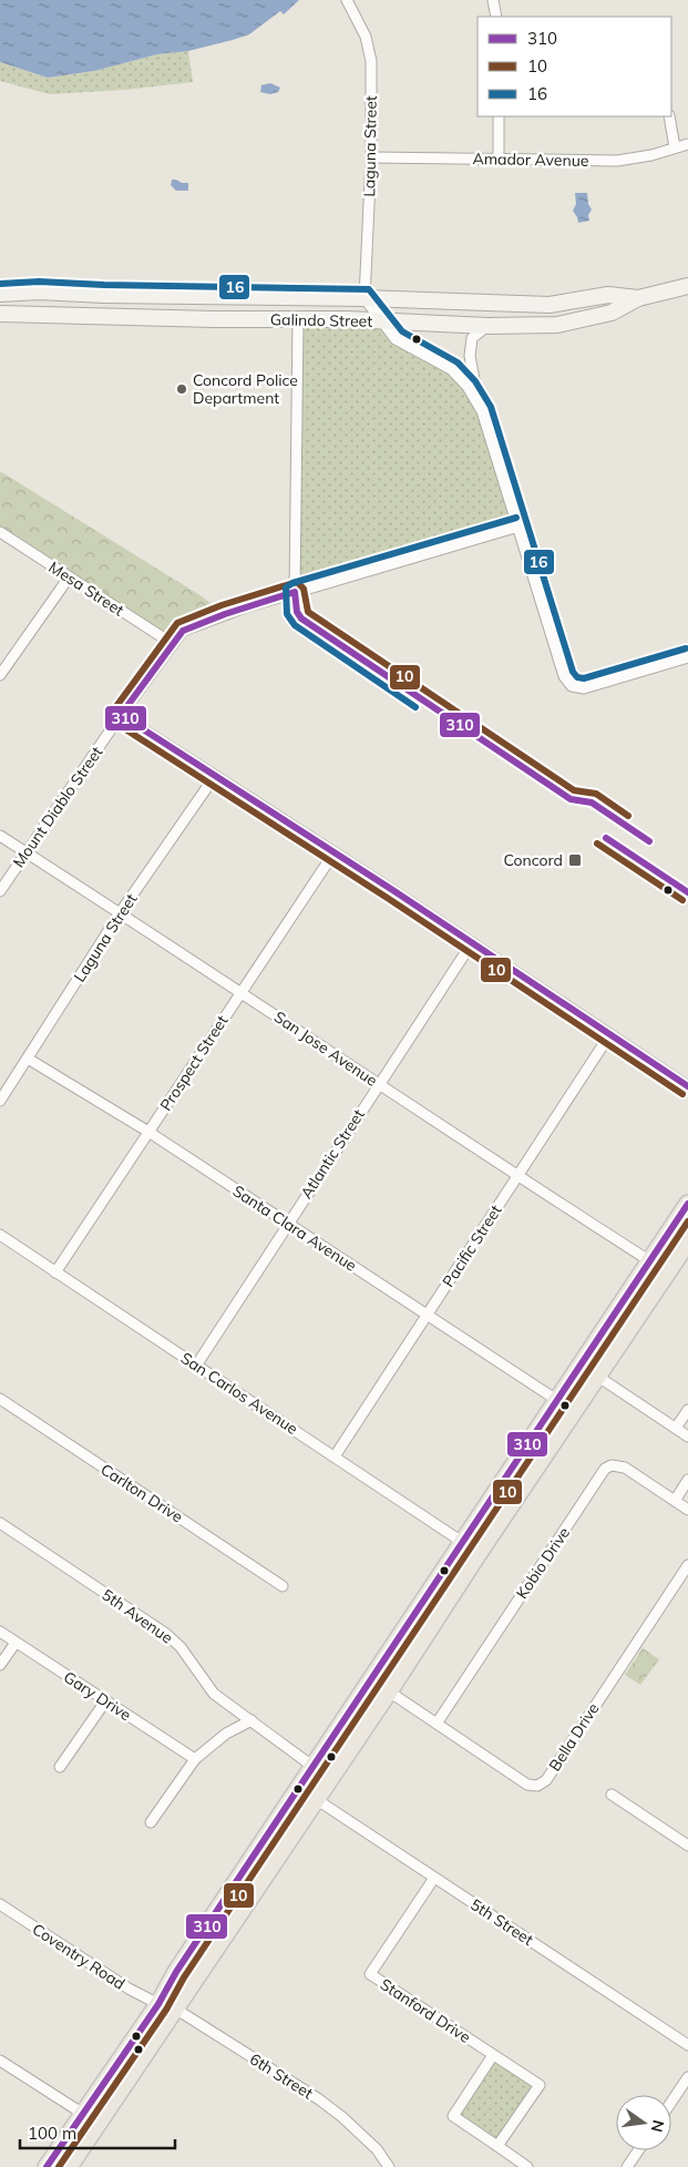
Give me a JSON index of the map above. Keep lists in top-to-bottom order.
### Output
{
  "streets": {
    "main road": ["Galindo Street"],
    "street": [
      "Laguna Street",
      "Amador Avenue",
      "Mesa Street",
      "Mount Diablo Street",
      "San Jose Avenue",
      "Prospect Street",
      "Atlantic Street",
      "Santa Clara Avenue",
      "Pacific Street",
      "San Carlos Avenue",
      "Carlton Drive",
      "Kobio Drive",
      "5th Avenue",
      "Gary Drive",
      "Bella Drive",
      "5th Street",
      "Coventry Road",
      "Stanford Drive",
      "6th Street"
    ]
  },
  "crossings": [
    ["Laguna Street", "Amador Avenue"],
    ["Laguna Street", "Galindo Street"],
    ["Laguna Street", "San Jose Avenue"],
    ["Laguna Street", "Santa Clara Avenue"],
    ["Mesa Street", "Mount Diablo Street"],
    ["Mount Diablo Street", "San Jose Avenue"],
    ["San Jose Avenue", "Prospect Street"],
    ["San Jose Avenue", "Atlantic Street"],
    ["San Jose Avenue", "Pacific Street"],
    ["Prospect Street", "Santa Clara Avenue"],
    ["Prospect Street", "San Carlos Avenue"],
    ["Atlantic Street", "Santa Clara Avenue"],
    ["Atlantic Street", "San Carlos Avenue"],
    ["Santa Clara Avenue", "Pacific Street"],
    ["Pacific Street", "San Carlos Avenue"],
    ["Kobio Drive", "Bella Drive"],
    ["5th Street", "Stanford Drive"],
    ["Coventry Road", "6th Street"]
  ],
  "places": {
    "other": ["Concord Police Department"],
    "transit": ["Concord"]
  },
  "lines": ["transit line 16", "transit line 10", "transit line 310"],
  "legend": ["310", "10", "16"],
  "scale_bar": "100 m",
  "north": "right"
}
